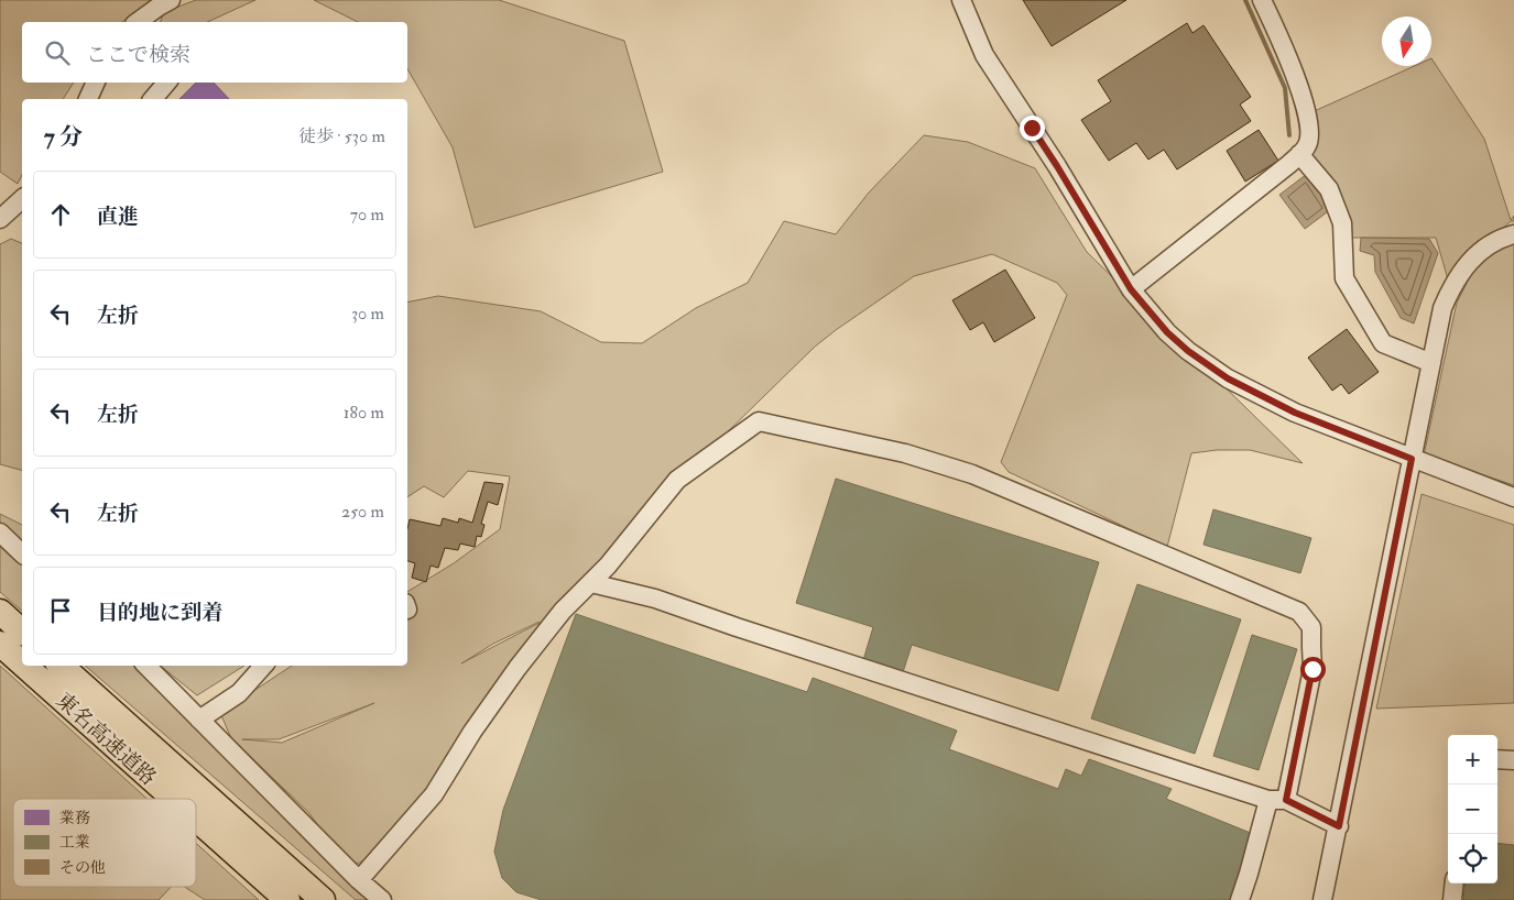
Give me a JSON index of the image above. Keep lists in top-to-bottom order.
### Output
{
  "streets": {
    "highway": ["東名高速道路"]
  },
  "legend": ["業務", "工業", "その他"],
  "north": "bottom",
  "page": {
    "search": "ここで検索",
    "heading": ["7 分", "徒歩 · 530 m"],
    "list": [
      ["直進", "70 m"],
      ["左折", "30 m"],
      ["左折", "180 m"],
      ["左折", "250 m"],
      "目的地に到着"
    ],
    "map_buttons": ["+", "−"]
  }
}
